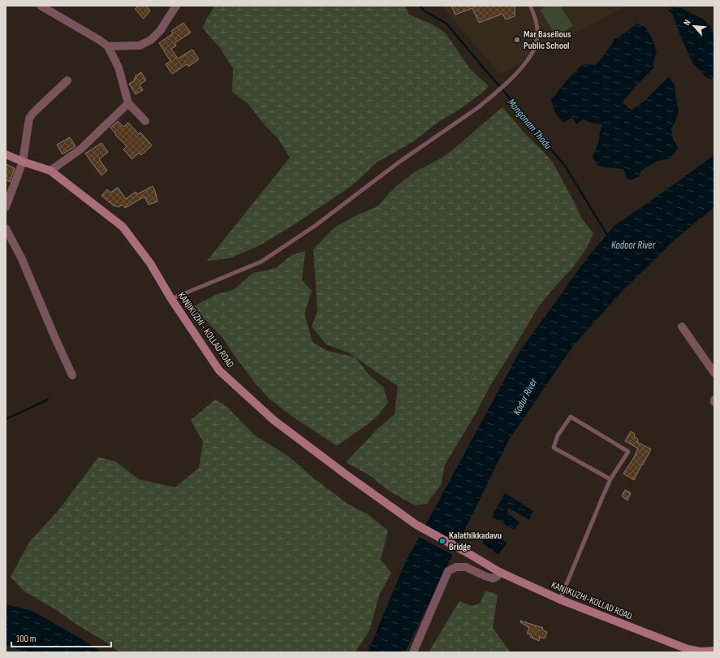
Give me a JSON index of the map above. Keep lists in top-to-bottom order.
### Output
{
  "streets": {
    "main road": ["KANJIKUZHI - KOLLAD ROAD", "KANJIKUZHI-KOLLAD ROAD"]
  },
  "crossings": [
    ["KANJIKUZHI - KOLLAD ROAD", "KANJIKUZHI-KOLLAD ROAD"]
  ],
  "water": ["Manganam Thodu", "Kodoor River", "Kodur River"],
  "places": ["Mar Baselious Public School", "Kalathikkadavu Bridge"],
  "scale_bar": "100 m",
  "north": "top left"
}
